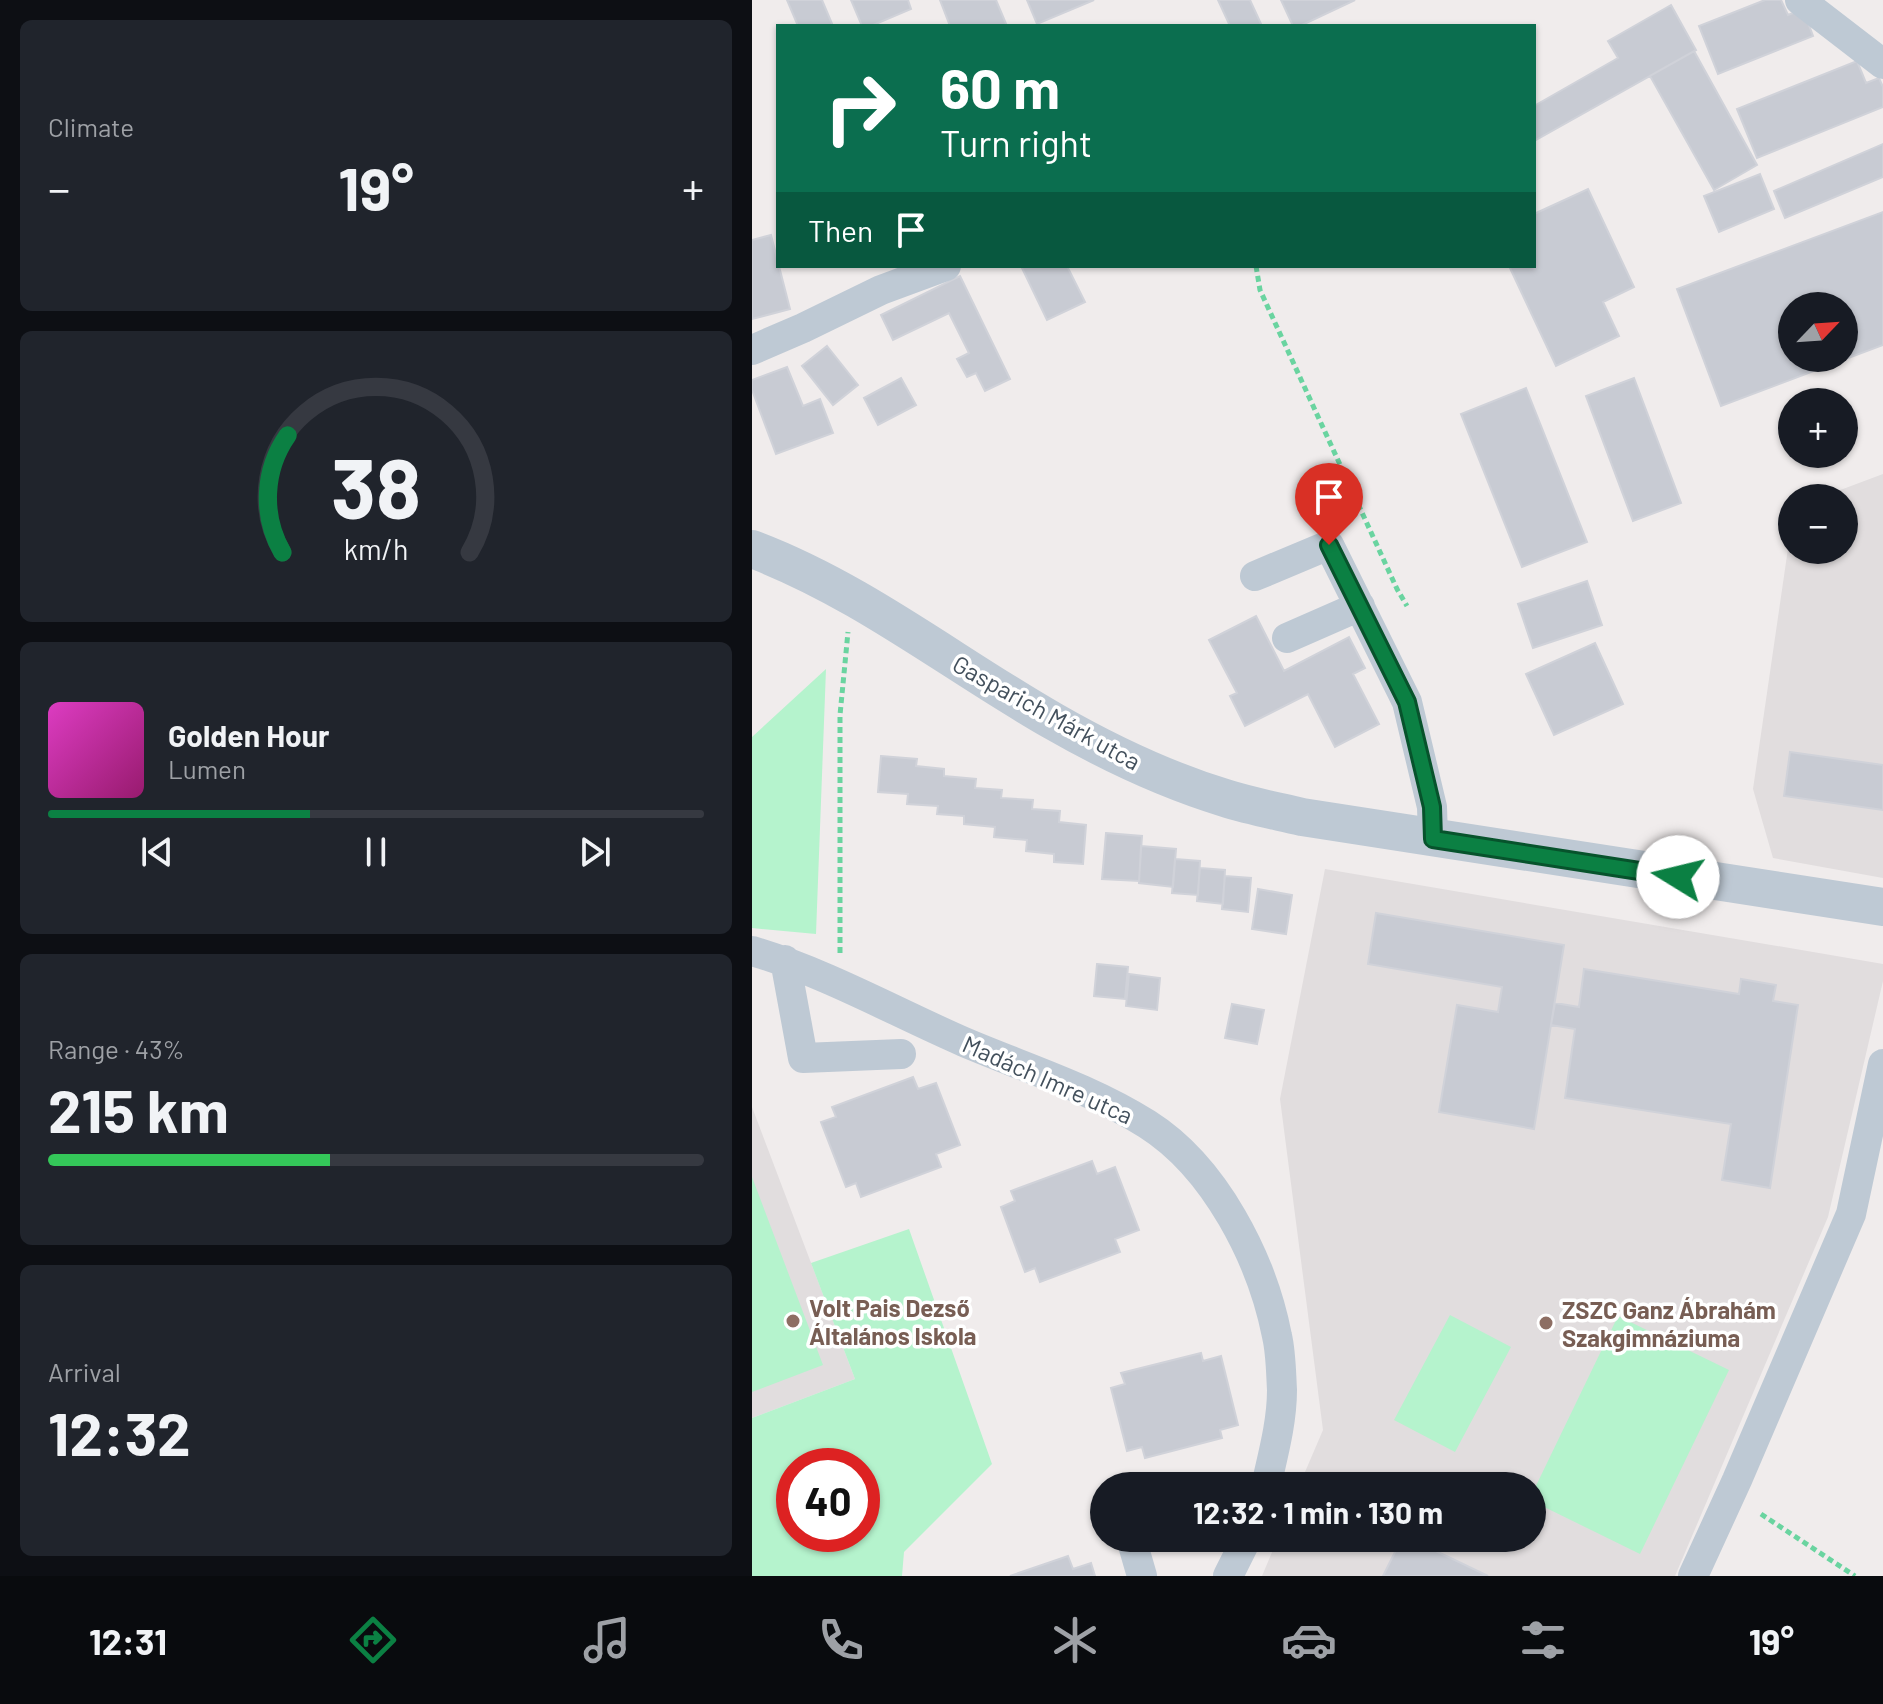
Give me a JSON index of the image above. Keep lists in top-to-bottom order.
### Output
{
  "streets": {
    "street": ["Gasparich Márk utca", "Madách Imre utca"]
  },
  "places": ["Volt Pais Dezső Általános Iskola", "ZSZC Ganz Ábrahám Szakgimnáziuma"],
  "north": "top right",
  "page": {
    "tile": [
      "Climate",
      ["Range · 43%", "215 km"],
      ["Arrival", "12:32"]
    ],
    "turn": ["60 m", "Turn right"],
    "heat": ["−", "19°", "+"],
    "then": "Then",
    "map_buttons": ["+", "−"],
    "song": ["Golden Hour", "Lumen"],
    "limit": "40",
    "trip": "12:32 · 1 min · 130 m",
    "tabs": ["12:31", "19°"],
    "gauge": ["38", "km/h"]
  }
}
